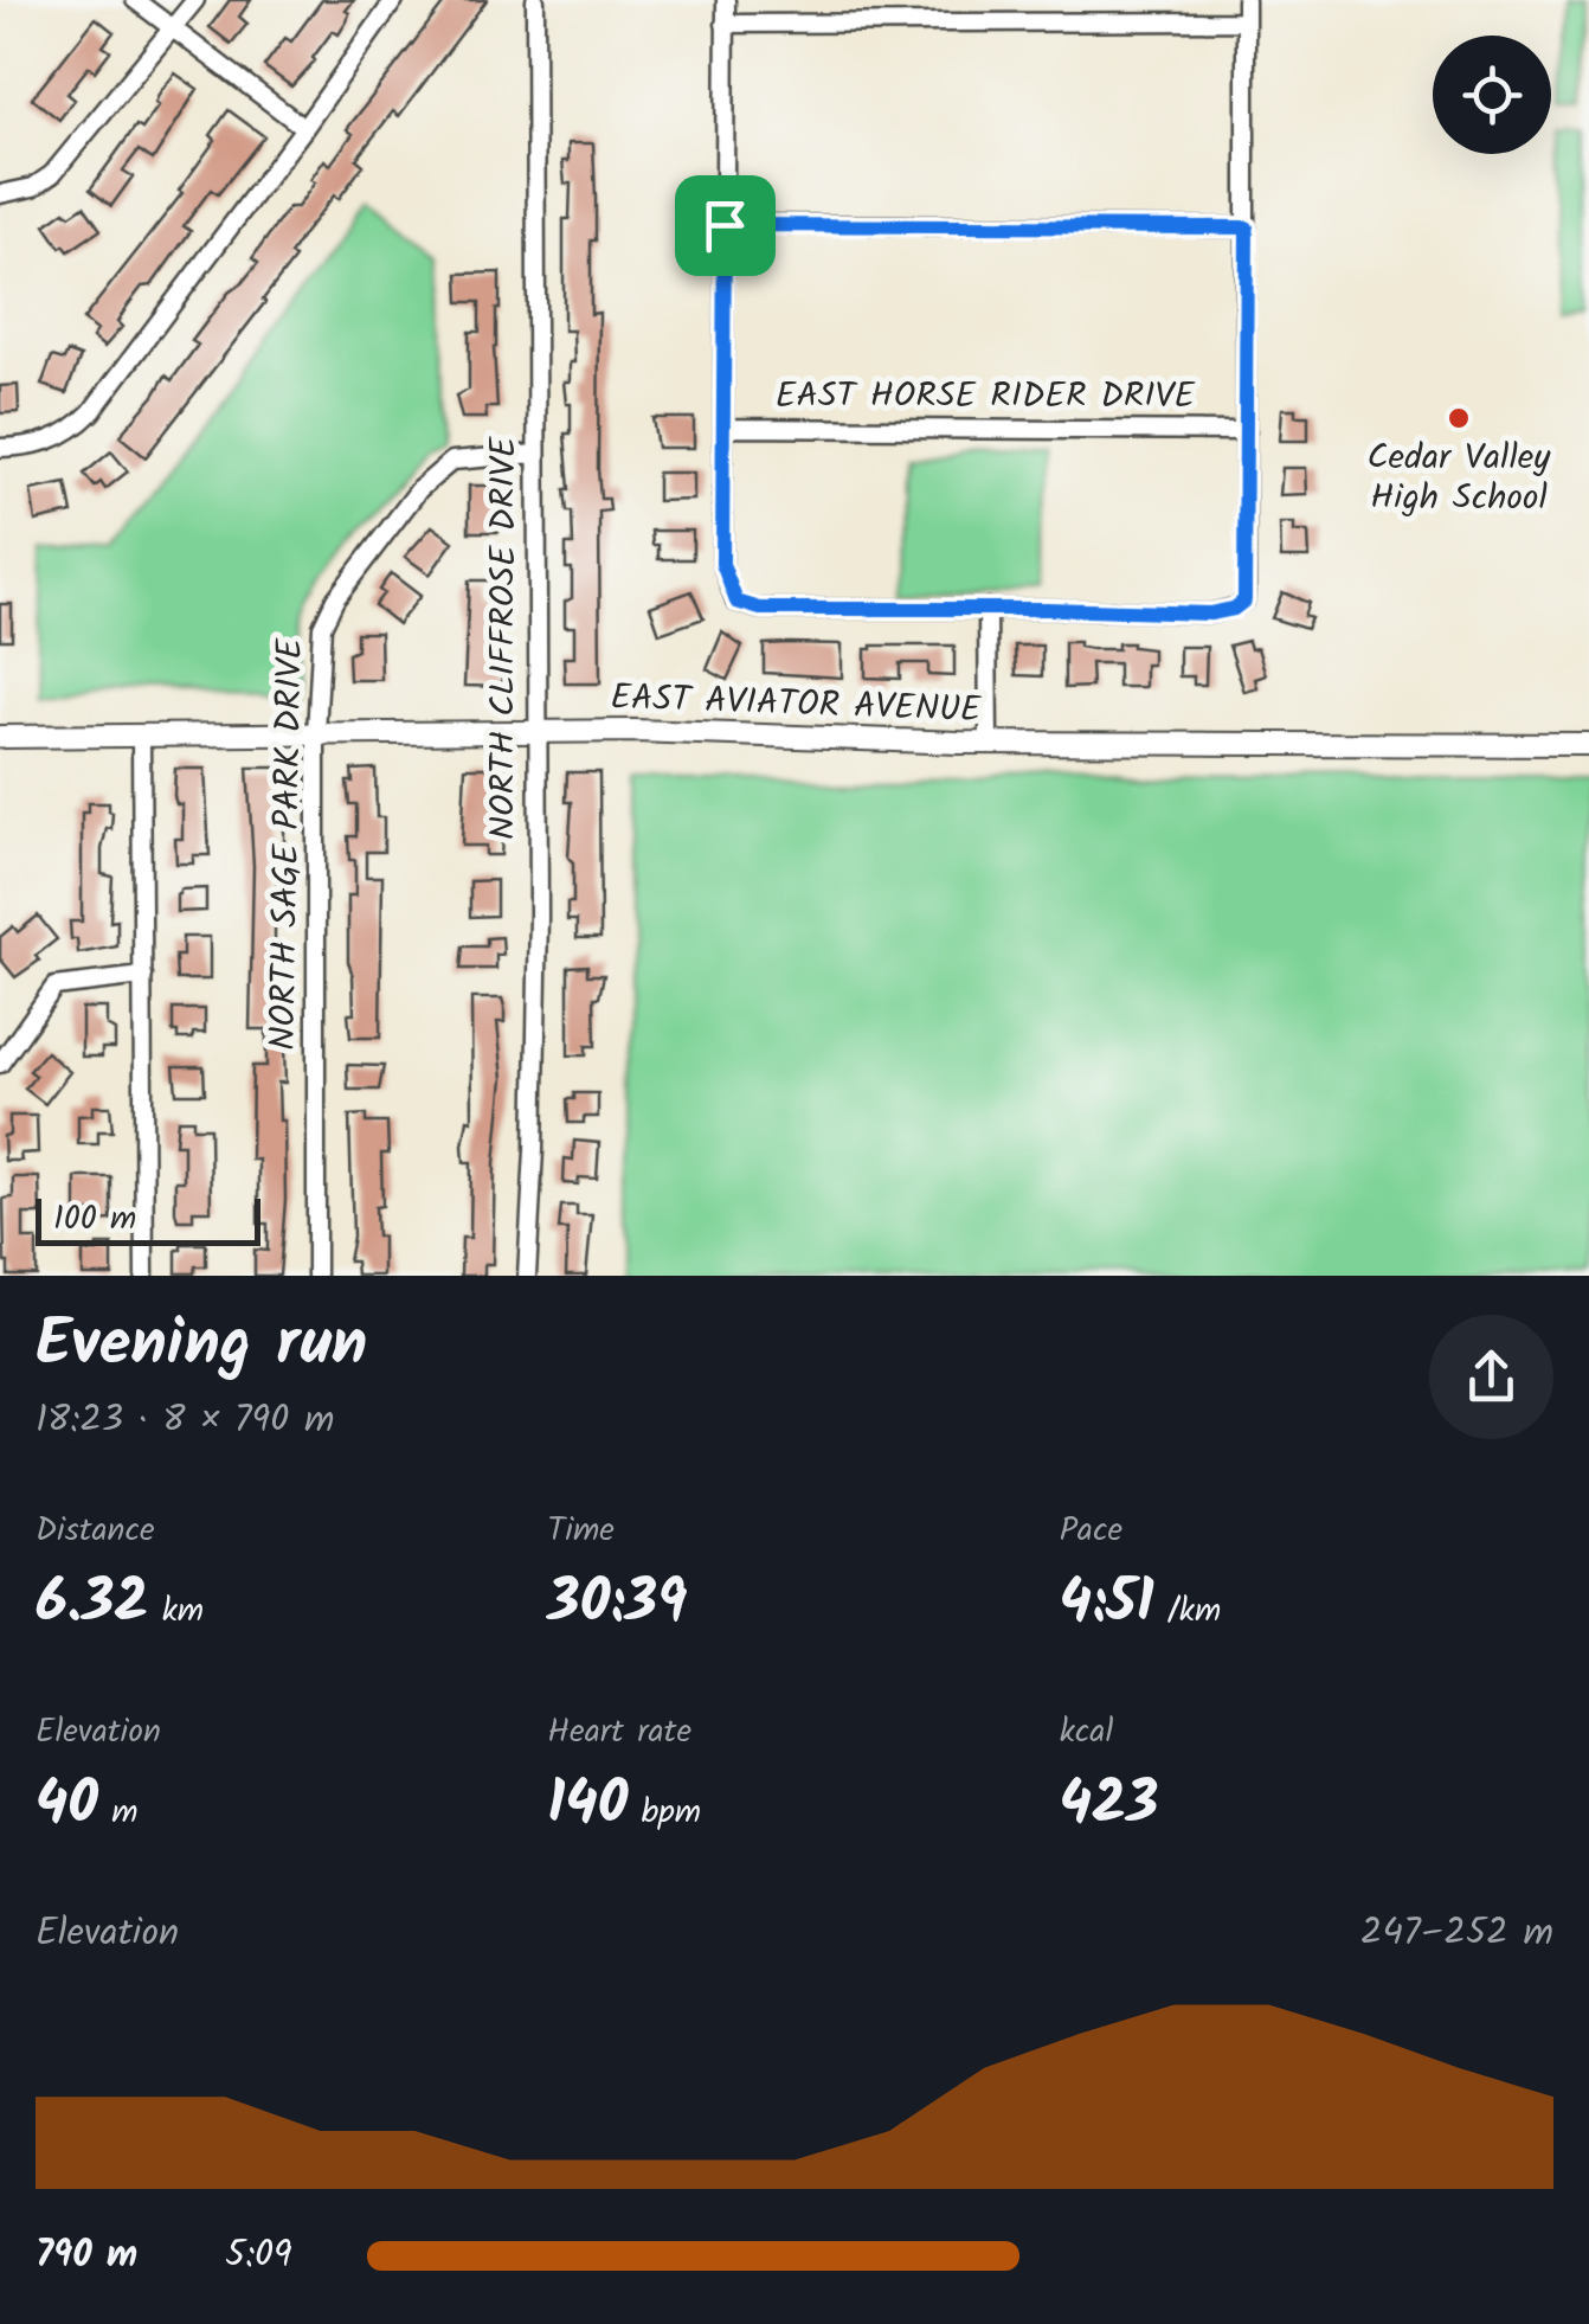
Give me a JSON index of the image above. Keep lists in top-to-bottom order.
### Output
{
  "streets": {
    "street": [
      "EAST HORSE RIDER DRIVE",
      "NORTH CLIFFROSE DRIVE",
      "EAST AVIATOR AVENUE",
      "NORTH SAGE PARK DRIVE"
    ]
  },
  "crossings": [
    ["NORTH CLIFFROSE DRIVE", "EAST AVIATOR AVENUE"],
    ["NORTH CLIFFROSE DRIVE", "NORTH SAGE PARK DRIVE"],
    ["EAST AVIATOR AVENUE", "NORTH SAGE PARK DRIVE"]
  ],
  "places": ["Cedar Valley High School"],
  "scale_bar": "100 m",
  "page": {
    "scale": "100 m",
    "heading": ["Evening run", "18:23 · 8 × 790 m"],
    "stats": [
      ["Distance", "6.32 km"],
      ["Time", "30:39"],
      ["Pace", "4:51 /km"],
      ["Elevation", "40 m"],
      ["Heart rate", "140 bpm"],
      ["kcal", "423"]
    ],
    "chart": ["Elevation", "247–252 m"],
    "list": [
      {
        "name": "790 m",
        "note": "5:09"
      }
    ]
  }
}
